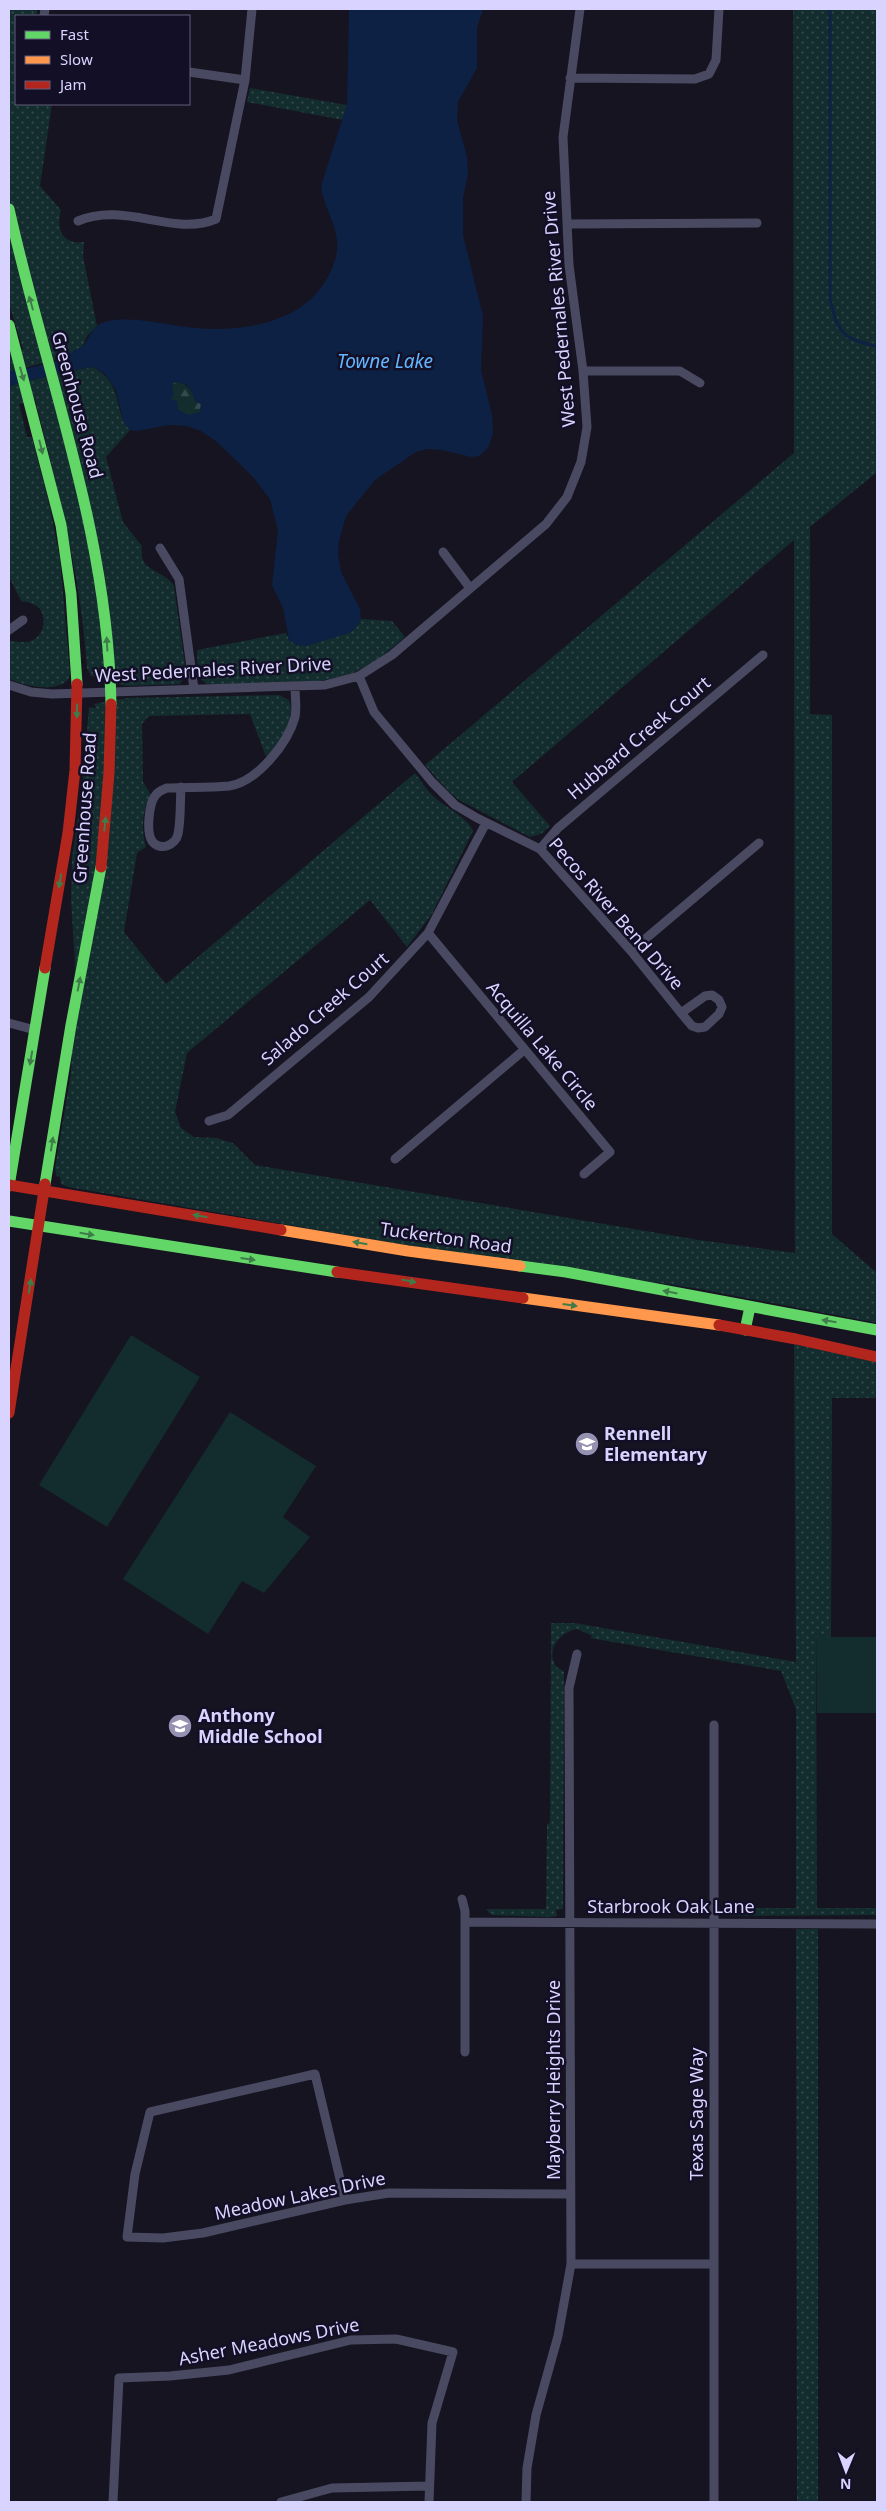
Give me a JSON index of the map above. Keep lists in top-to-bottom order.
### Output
{
  "streets": {
    "main road": ["Greenhouse Road", "Tuckerton Road"],
    "street": [
      "West Pedernales River Drive",
      "Hubbard Creek Court",
      "Pecos River Bend Drive",
      "Salado Creek Court",
      "Acquilla Lake Circle",
      "Starbrook Oak Lane",
      "Mayberry Heights Drive",
      "Texas Sage Way",
      "Meadow Lakes Drive",
      "Asher Meadows Drive"
    ]
  },
  "crossings": [
    ["West Pedernales River Drive", "Greenhouse Road"],
    ["West Pedernales River Drive", "Pecos River Bend Drive"],
    ["Greenhouse Road", "Tuckerton Road"],
    ["Hubbard Creek Court", "Pecos River Bend Drive"],
    ["Pecos River Bend Drive", "Salado Creek Court"],
    ["Salado Creek Court", "Acquilla Lake Circle"],
    ["Starbrook Oak Lane", "Mayberry Heights Drive"],
    ["Starbrook Oak Lane", "Texas Sage Way"],
    ["Mayberry Heights Drive", "Meadow Lakes Drive"]
  ],
  "water": ["Towne Lake"],
  "places": {
    "school or university": ["Rennell Elementary", "Anthony Middle School"]
  },
  "legend": ["Fast", "Slow", "Jam"],
  "north": "bottom"
}
